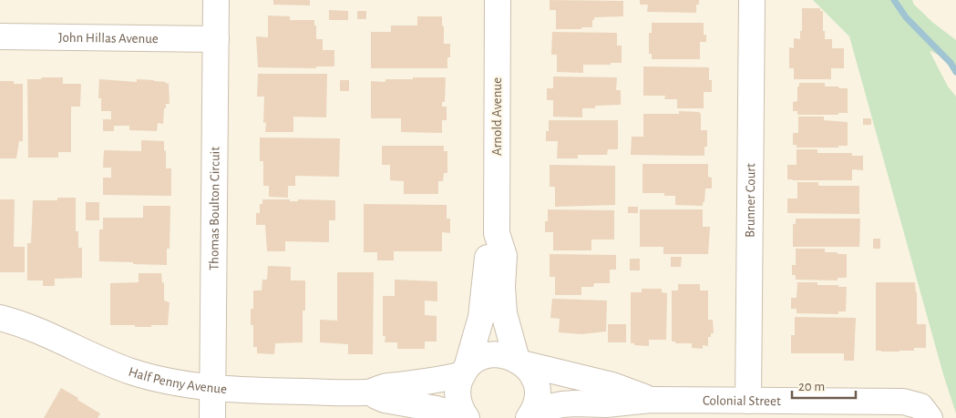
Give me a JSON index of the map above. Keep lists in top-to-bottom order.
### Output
{
  "streets": {
    "street": [
      "John Hillas Avenue",
      "Arnold Avenue",
      "Brunner Court",
      "Thomas Boulton Circuit",
      "Half Penny Avenue",
      "Colonial Street"
    ]
  },
  "crossings": [
    ["John Hillas Avenue", "Thomas Boulton Circuit"],
    ["Arnold Avenue", "Half Penny Avenue"],
    ["Arnold Avenue", "Colonial Street"],
    ["Brunner Court", "Colonial Street"],
    ["Thomas Boulton Circuit", "Half Penny Avenue"],
    ["Half Penny Avenue", "Colonial Street"]
  ],
  "scale_bar": "20 m"
}
